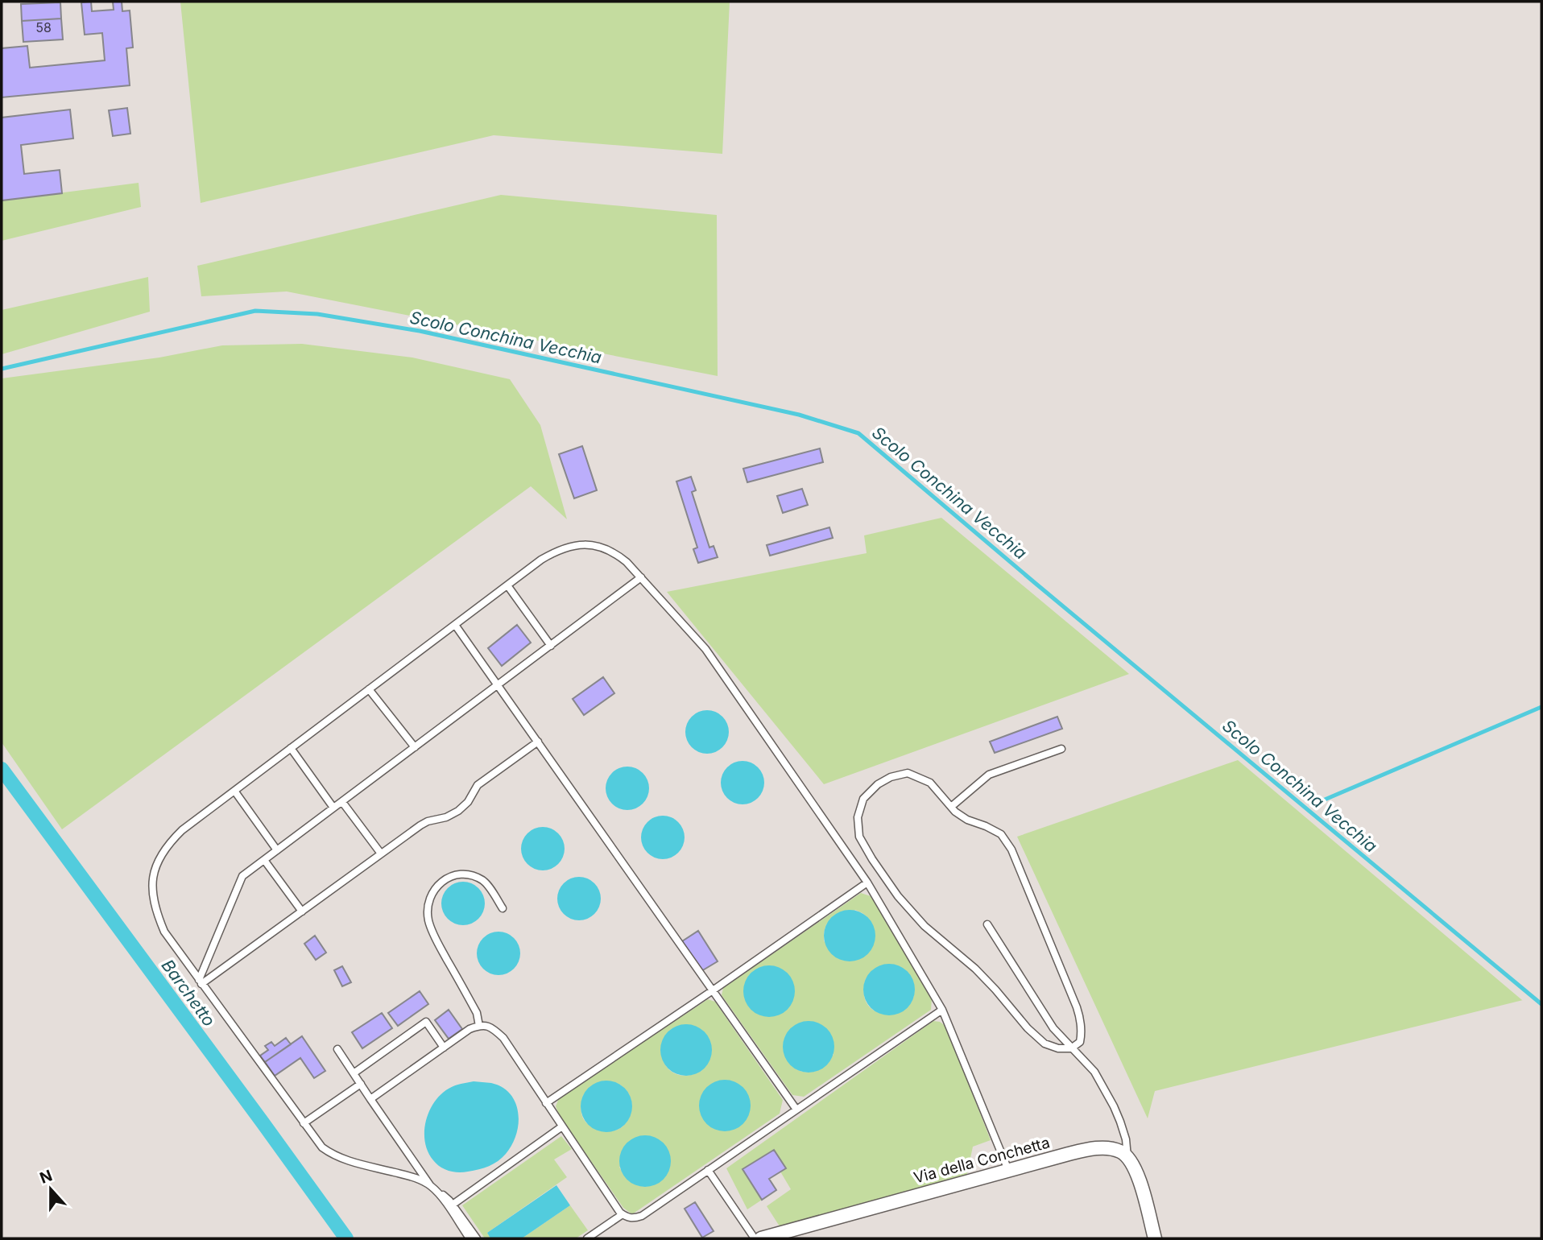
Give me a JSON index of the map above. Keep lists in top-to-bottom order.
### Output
{
  "streets": {
    "street": ["Via della Conchetta"]
  },
  "water": ["Scolo Conchina Vecchia", "Barchetto"],
  "house_numbers": ["58"],
  "north": "top"
}
